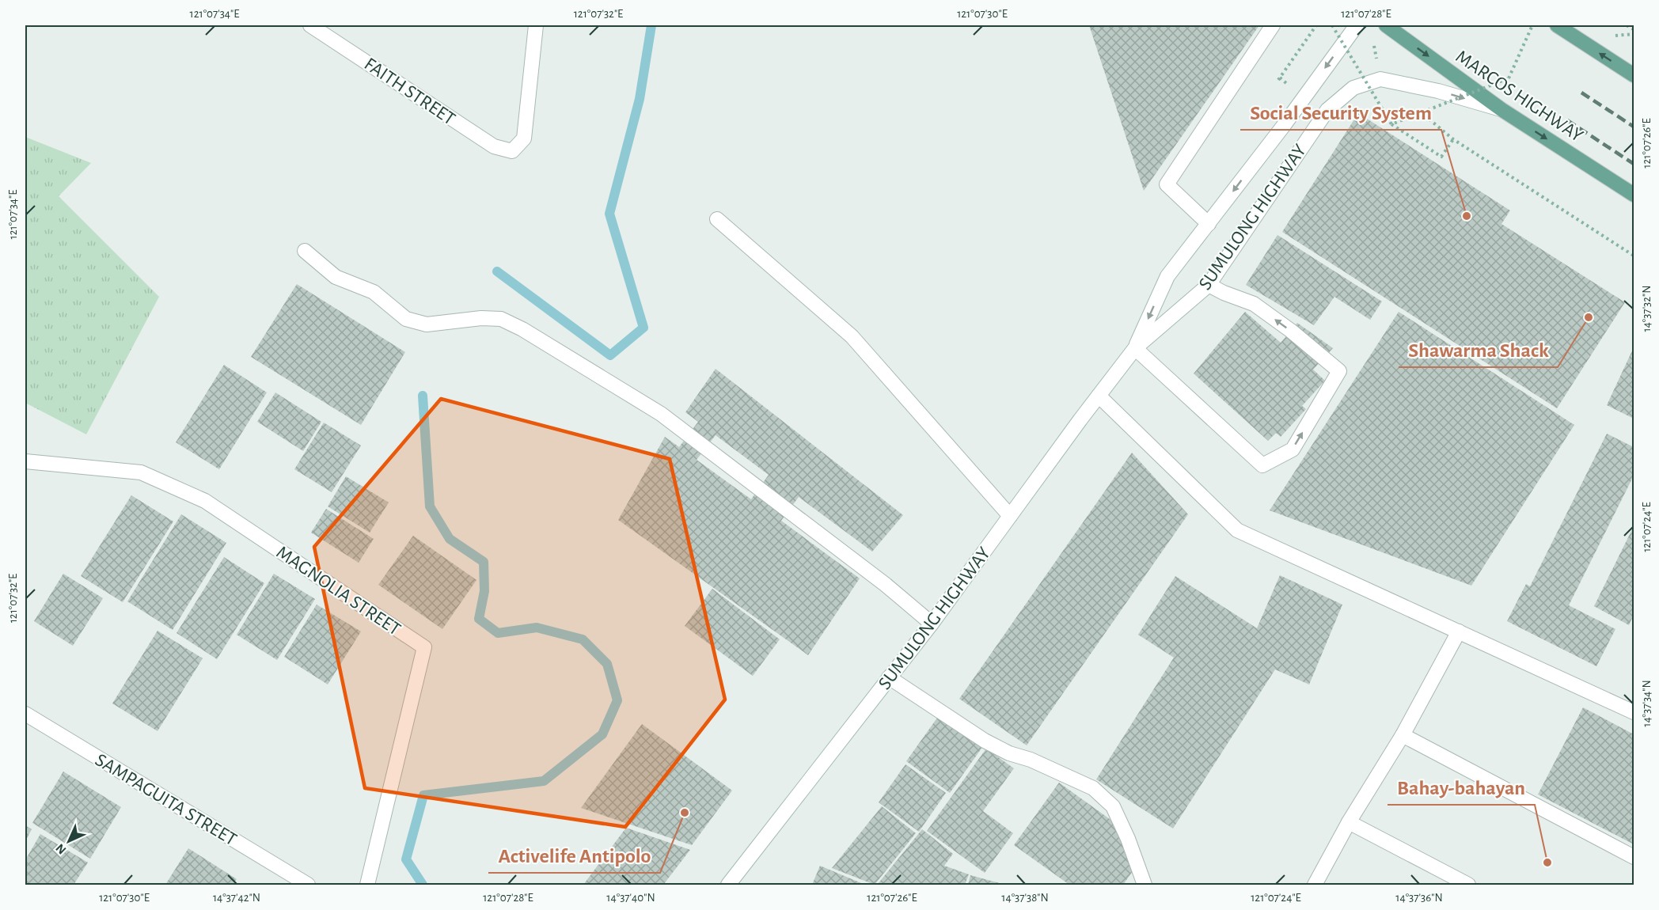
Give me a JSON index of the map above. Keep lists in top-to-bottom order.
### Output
{
  "streets": {
    "main road": ["MARCOS HIGHWAY"],
    "street": [
      "FAITH STREET",
      "SUMULONG HIGHWAY",
      "MAGNOLIA STREET",
      "SAMPAGUITA STREET"
    ]
  },
  "crossings": [
    ["MARCOS HIGHWAY", "SUMULONG HIGHWAY"]
  ],
  "places": [
    "Social Security System",
    "Shawarma Shack",
    "Activelife Antipolo",
    "Bahay-bahayan"
  ],
  "north": "bottom left",
  "coordinates": [
    "121°07'34\"E",
    "121°07'32\"E",
    "121°07'30\"E",
    "121°07'28\"E",
    "121°07'26\"E",
    "14°37'32\"N",
    "121°07'24\"E",
    "14°37'34\"N",
    "14°37'42\"N",
    "14°37'40\"N",
    "14°37'38\"N",
    "14°37'36\"N"
  ]
}
